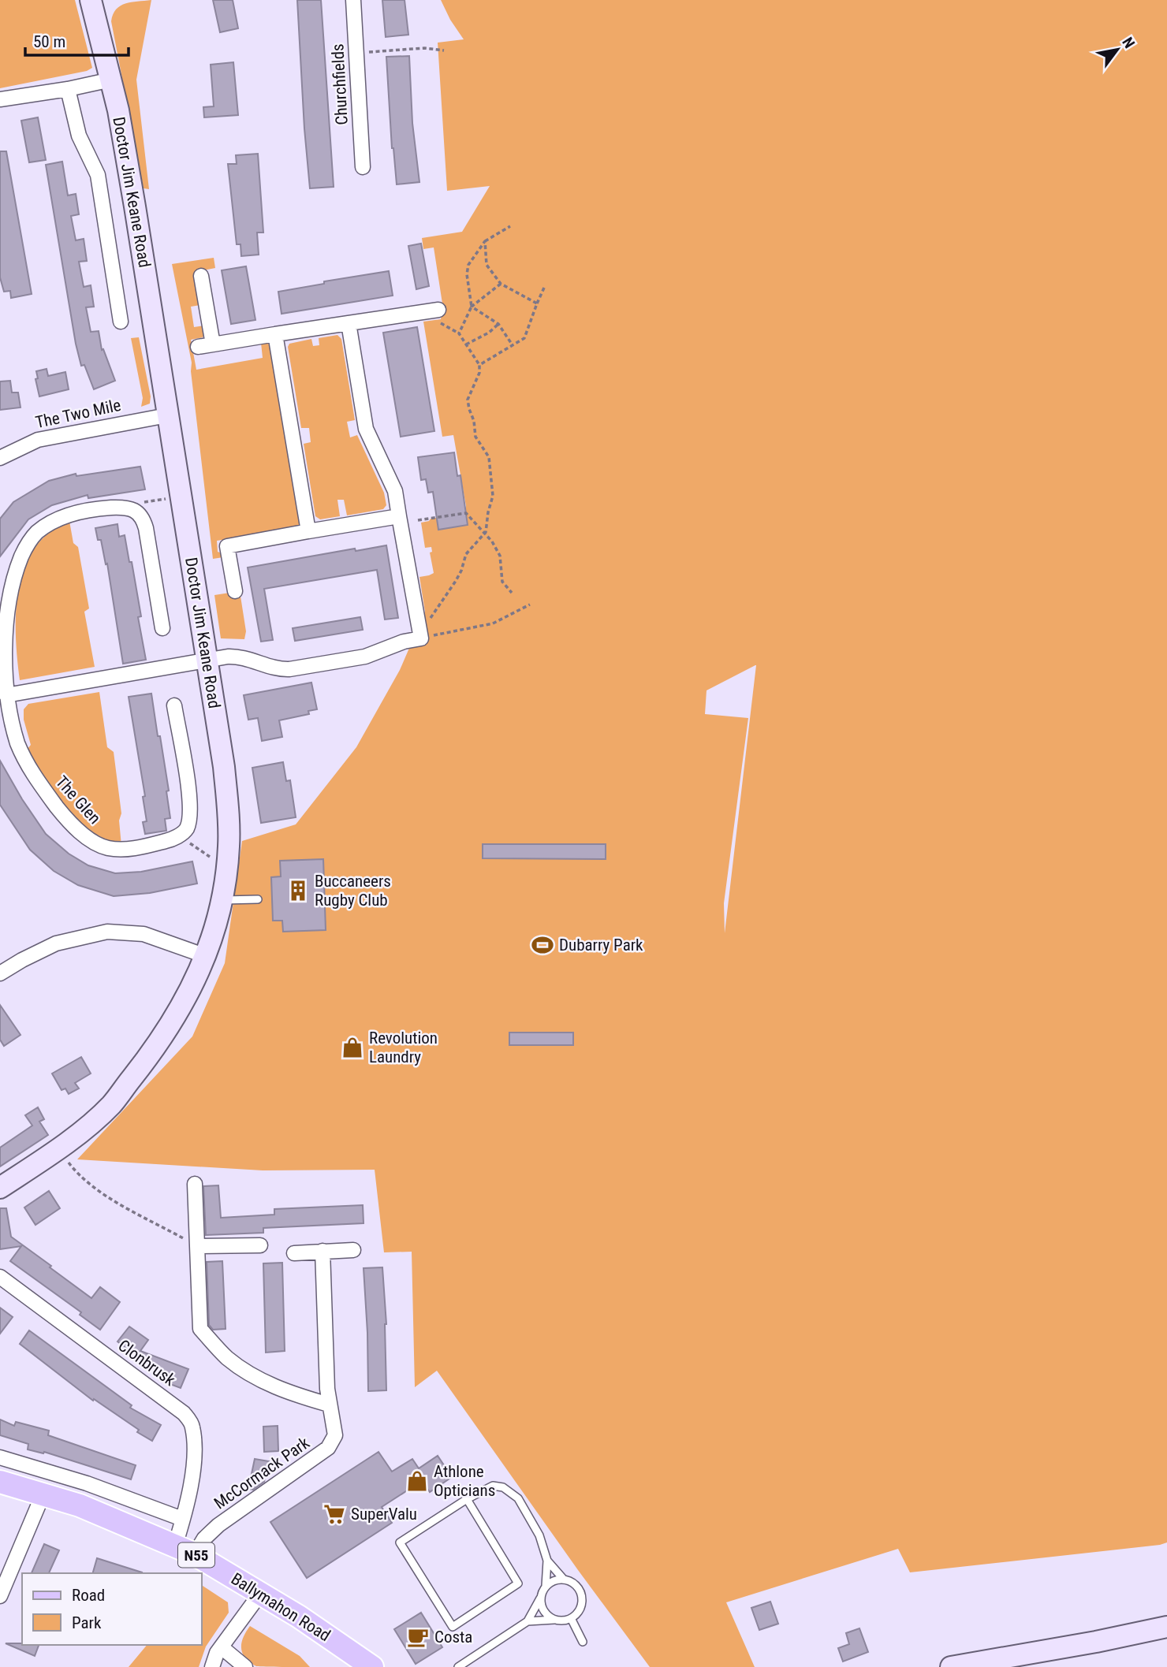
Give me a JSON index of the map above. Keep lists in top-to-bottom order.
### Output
{
  "streets": {
    "main road": ["N55", "Ballymahon Road"],
    "street": [
      "Churchfields",
      "Doctor Jim Keane Road",
      "The Two Mile",
      "The Glen",
      "Clonbrusk",
      "McCormack Park"
    ]
  },
  "crossings": [
    ["Doctor Jim Keane Road", "The Two Mile"],
    ["Clonbrusk", "McCormack Park"],
    ["Clonbrusk", "Ballymahon Road"],
    ["McCormack Park", "Ballymahon Road"]
  ],
  "places": {
    "building": ["Buccaneers Rugby Club"],
    "sports": ["Dubarry Park"],
    "shop": ["Revolution Laundry", "Athlone Opticians"],
    "supermarket": ["SuperValu"],
    "cafe": ["Costa"]
  },
  "legend": ["Road", "Park"],
  "scale_bar": "50 m",
  "north": "top right"
}
